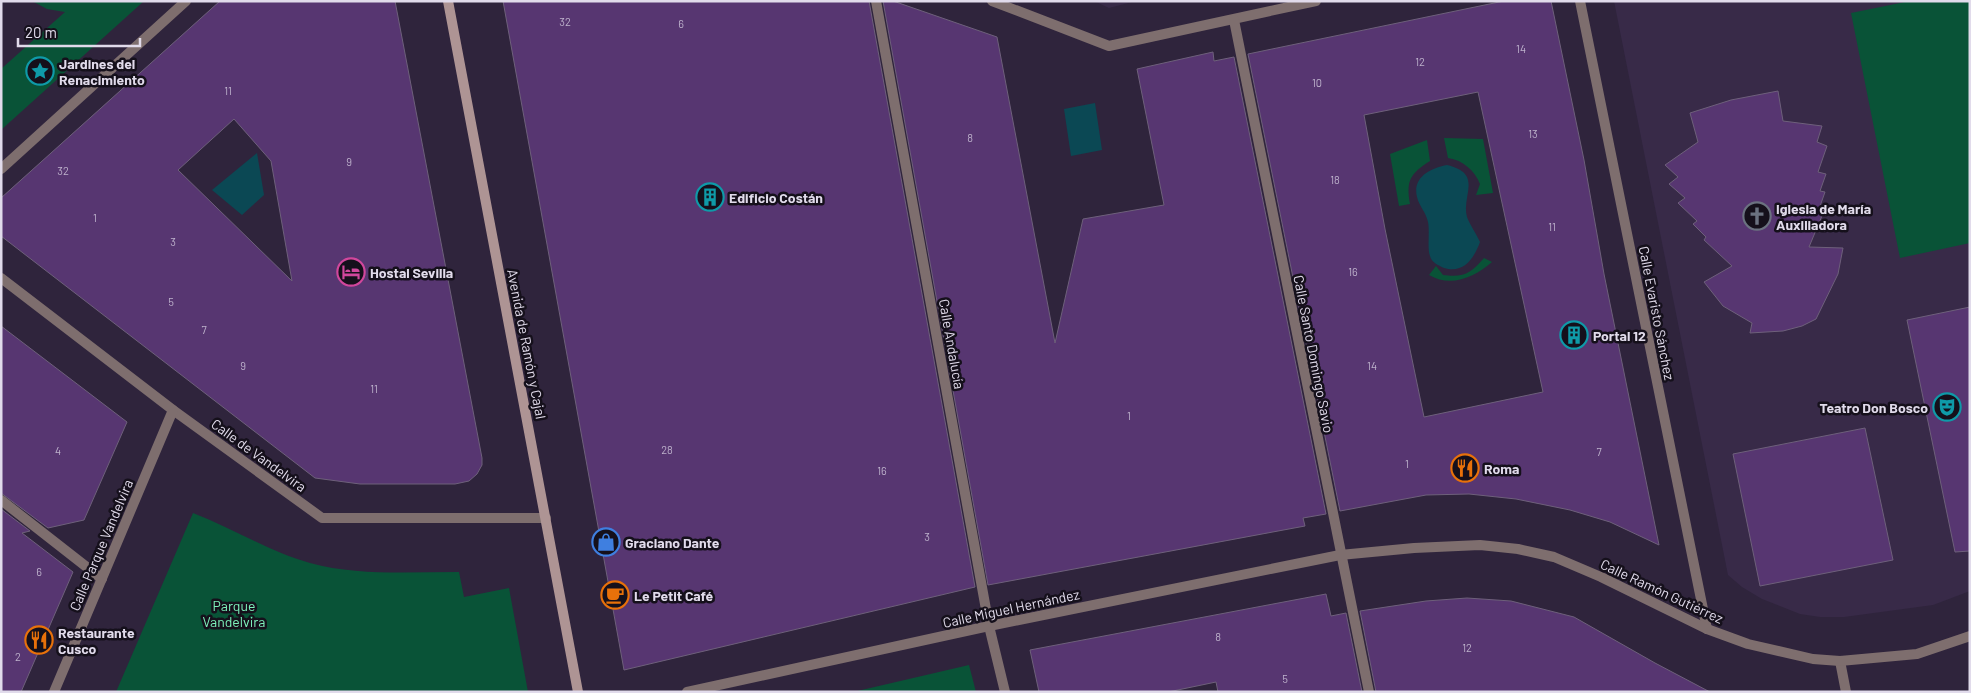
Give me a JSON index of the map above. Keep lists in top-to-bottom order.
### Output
{
  "streets": {
    "main road": ["Avenida de Ramón y Cajal"],
    "street": [
      "Calle Evaristo Sánchez",
      "Calle Andalucía",
      "Calle Santo Domingo Savio",
      "Calle de Vandelvira",
      "Calle Parque Vandelvira",
      "Calle Ramón Gutiérrez",
      "Calle Miguel Hernández"
    ]
  },
  "crossings": [
    ["Calle Evaristo Sánchez", "Calle Ramón Gutiérrez"],
    ["Avenida de Ramón y Cajal", "Calle de Vandelvira"],
    ["Calle Andalucía", "Calle Miguel Hernández"],
    ["Calle Santo Domingo Savio", "Calle Ramón Gutiérrez"],
    ["Calle Santo Domingo Savio", "Calle Miguel Hernández"],
    ["Calle de Vandelvira", "Calle Parque Vandelvira"],
    ["Calle Ramón Gutiérrez", "Calle Miguel Hernández"]
  ],
  "parks": ["Parque Vandelvira"],
  "places": {
    "place": ["Jardines del Renacimiento"],
    "building": ["Edificio Costán", "Portal 12"],
    "church": ["Iglesia de María Auxiliadora"],
    "hotel": ["Hostal Sevilla"],
    "theatre": ["Teatro Don Bosco"],
    "restaurant": ["Roma", "Restaurante Cusco"],
    "shop": ["Graciano Dante"],
    "cafe": ["Le Petit Café"]
  },
  "house_numbers": [
    "32",
    "6",
    "14",
    "12",
    "10",
    "11",
    "13",
    "8",
    "9",
    "32",
    "18",
    "1",
    "11",
    "3",
    "16",
    "5",
    "7",
    "9",
    "14",
    "11",
    "1",
    "28",
    "4",
    "7",
    "1",
    "16",
    "3",
    "6",
    "8",
    "12",
    "2",
    "5"
  ],
  "scale_bar": "20 m"
}
